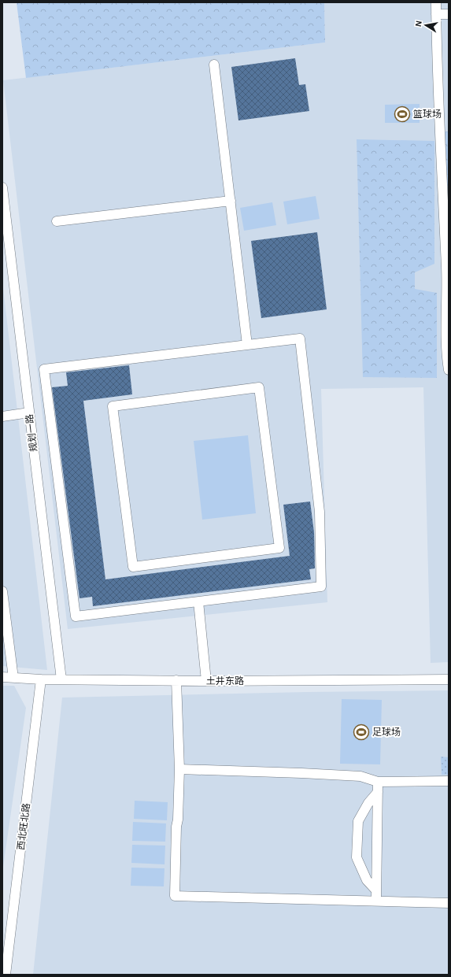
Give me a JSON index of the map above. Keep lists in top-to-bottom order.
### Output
{
  "streets": {
    "street": ["规划一路", "土井东路", "西北旺北路"]
  },
  "crossings": [
    ["规划一路", "土井东路"],
    ["土井东路", "西北旺北路"]
  ],
  "places": {
    "sports": ["篮球场", "足球场"]
  },
  "north": "left"
}
